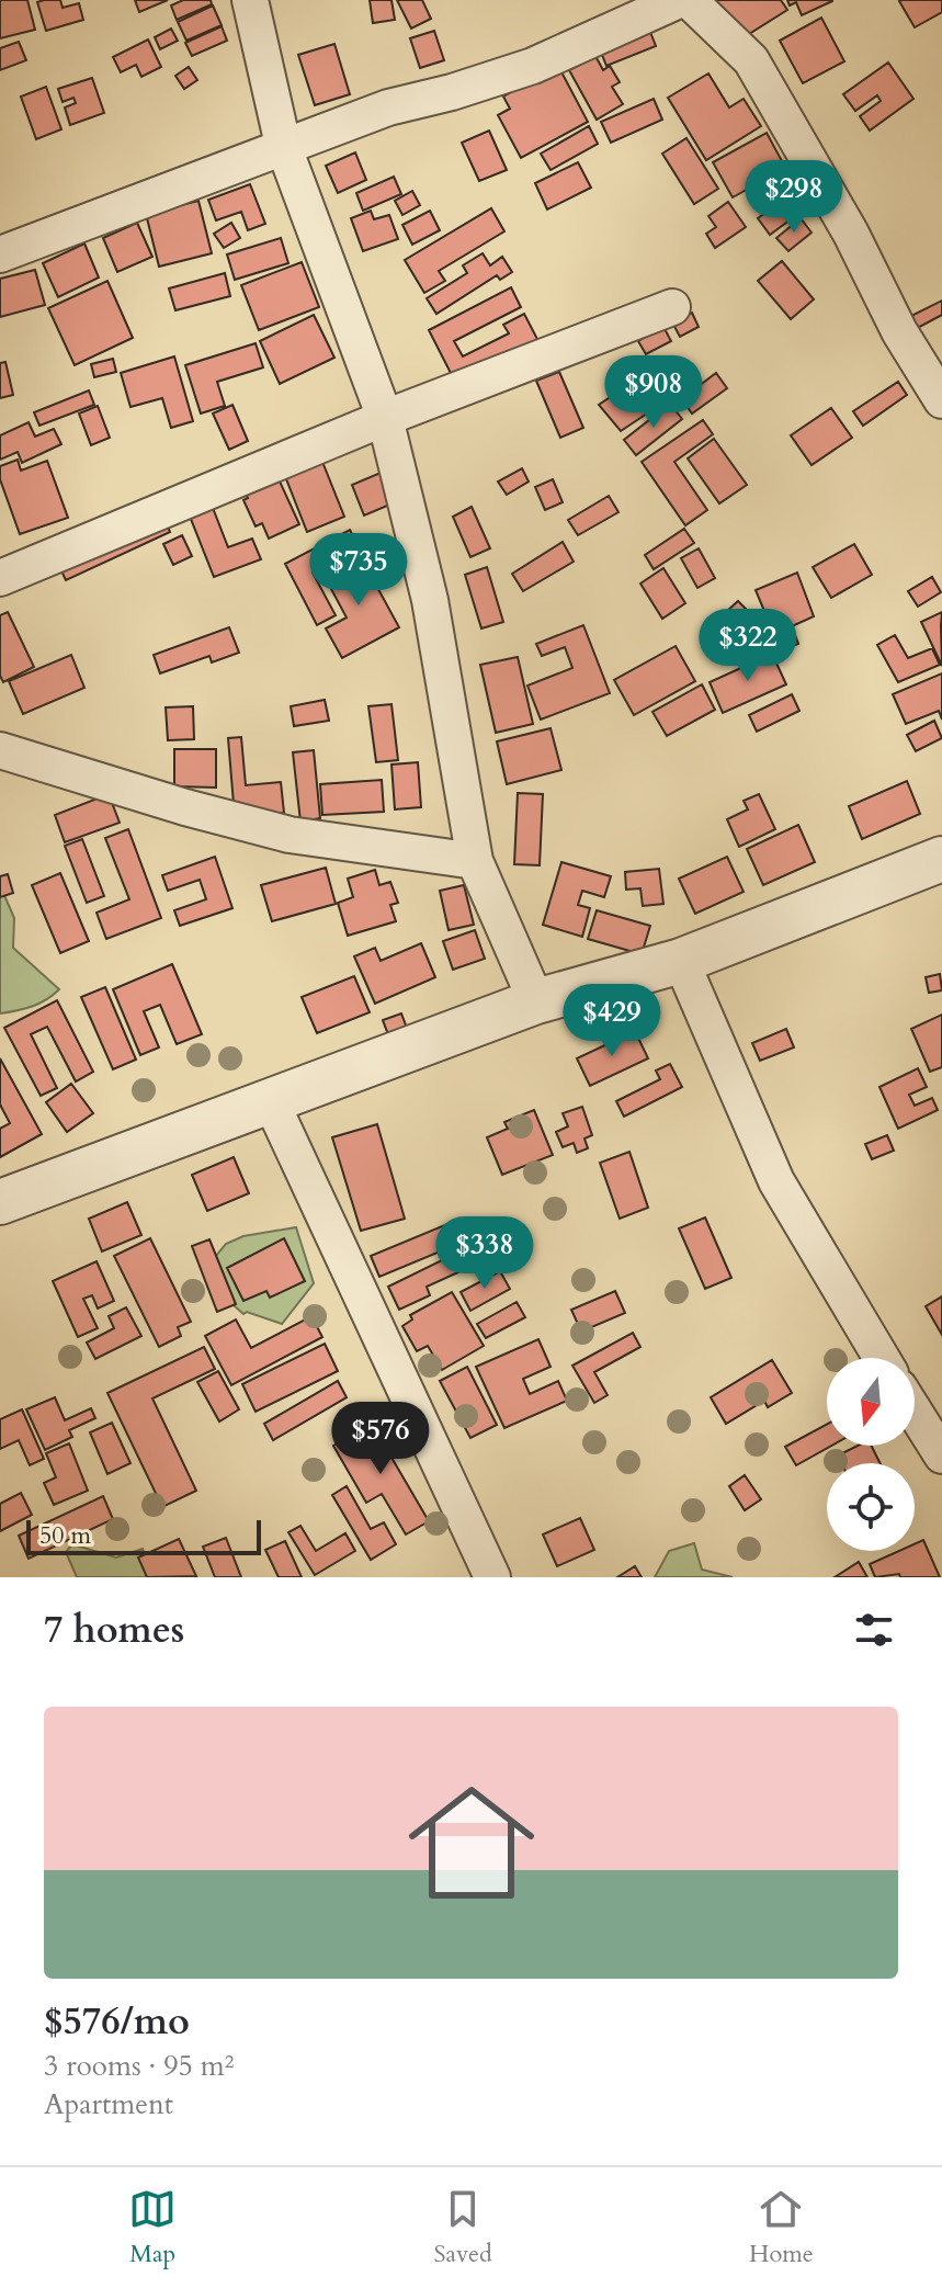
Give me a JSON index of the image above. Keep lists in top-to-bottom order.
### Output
{
  "scale_bar": "50 m",
  "north": "bottom",
  "page": {
    "price": [
      "$298",
      "$908",
      "$735",
      "$322",
      "$429",
      "$338",
      "$576"
    ],
    "scale": "50 m",
    "heading": "7 homes",
    "list": [
      {
        "name": "$576/mo",
        "note": "3 rooms · 95 m² · Apartment"
      }
    ],
    "tabs": ["Map", "Saved", "Home"]
  }
}
